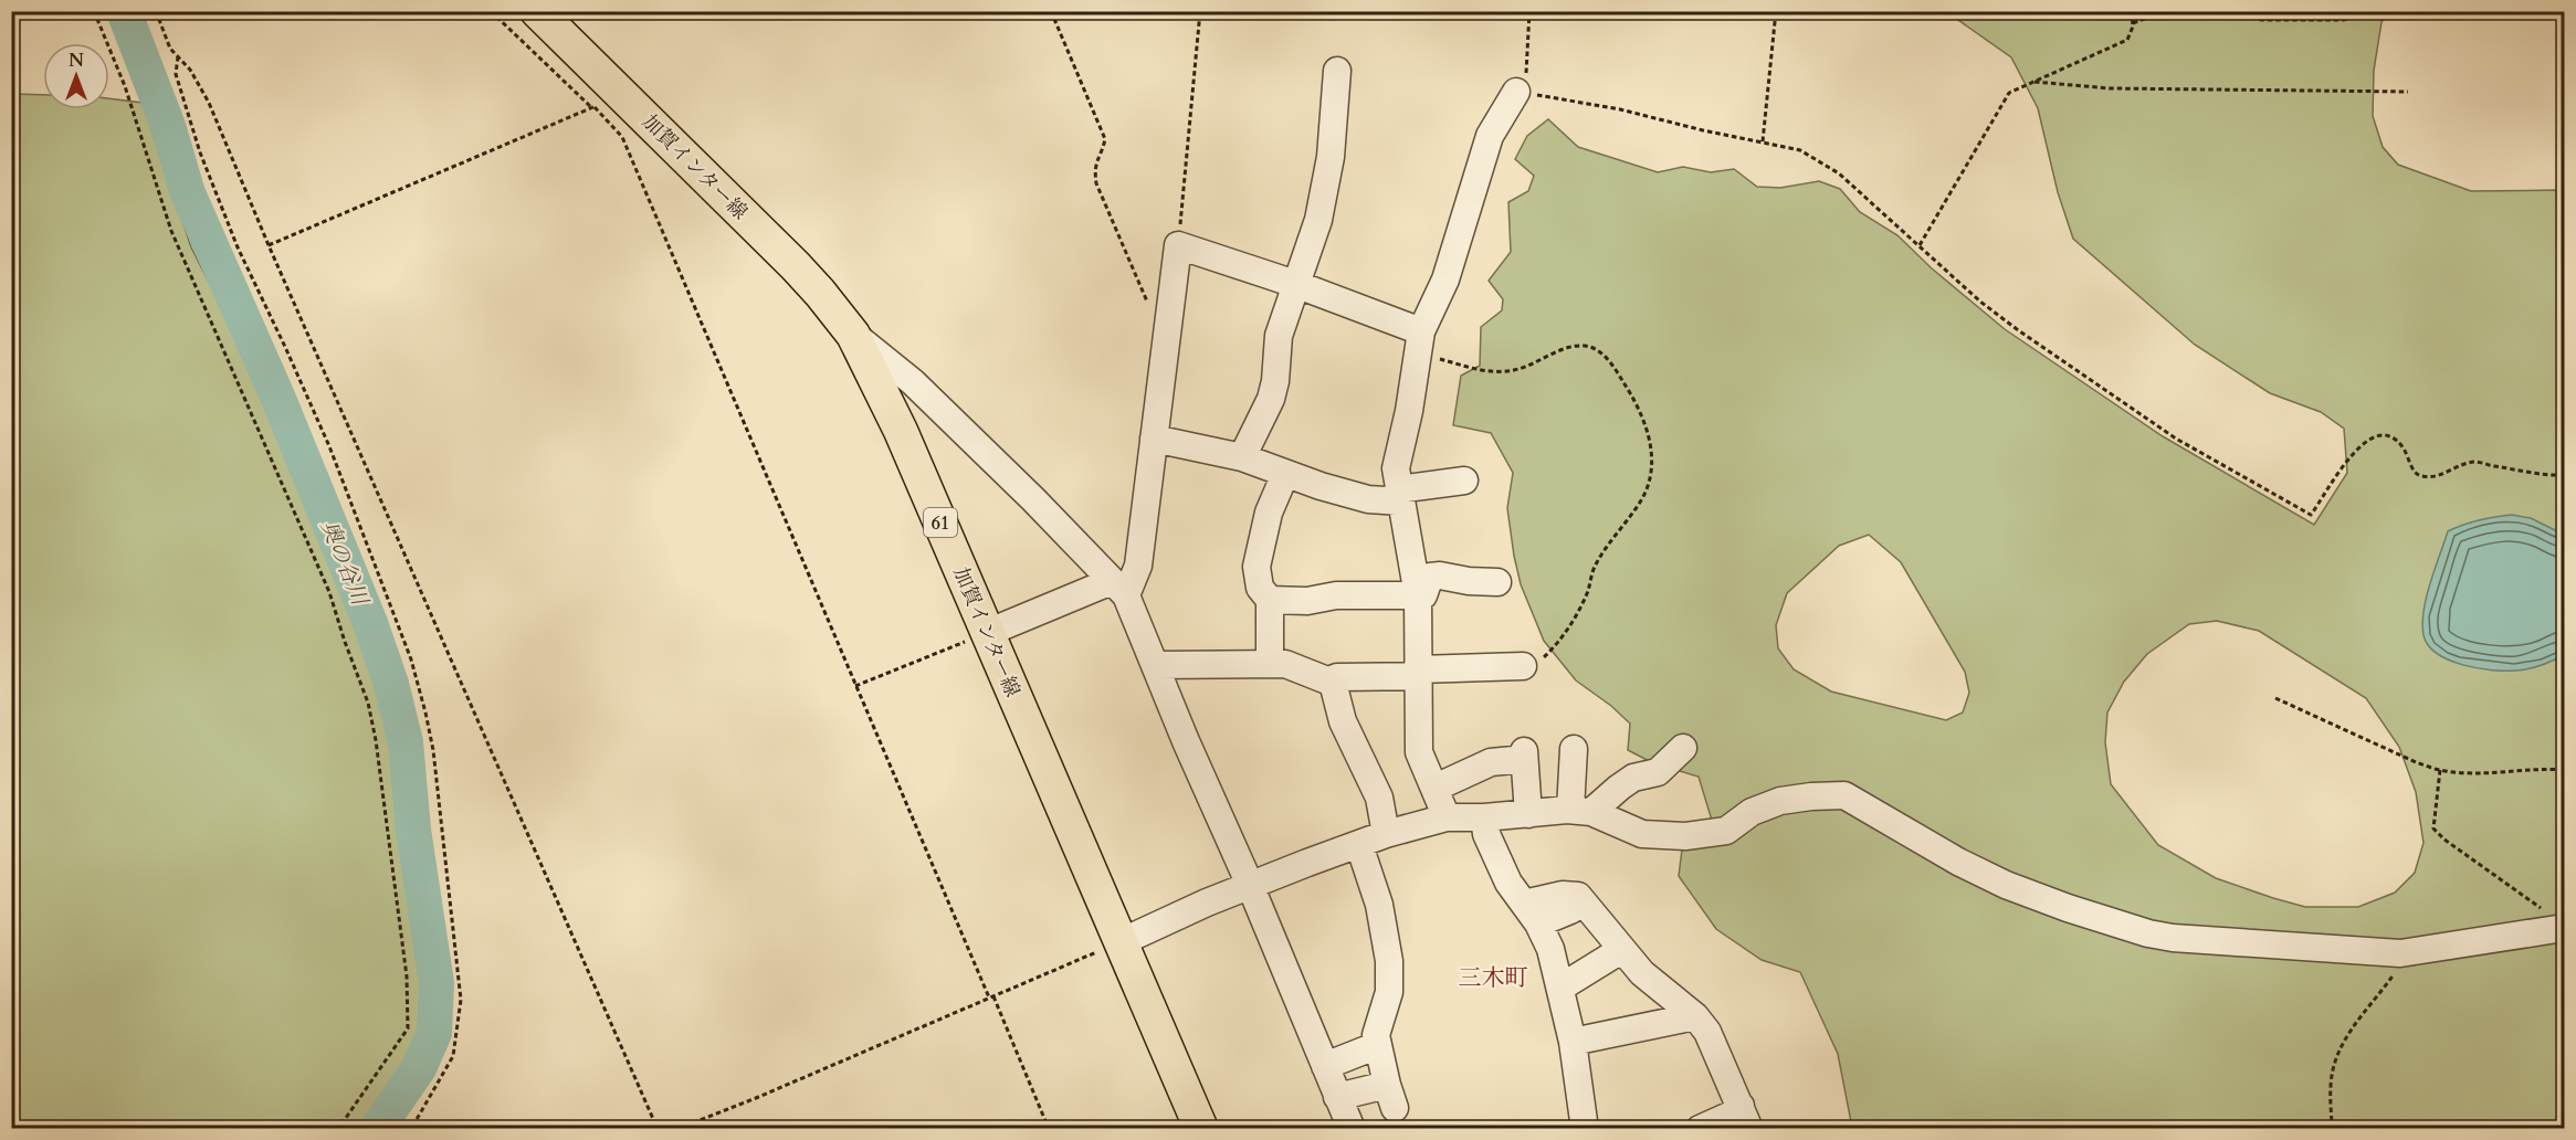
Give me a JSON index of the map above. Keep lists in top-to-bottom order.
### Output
{
  "streets": {
    "main road": ["加賀インター線", "61"]
  },
  "districts": ["三木町"],
  "water": ["奥の谷川"],
  "north": "top"
}
